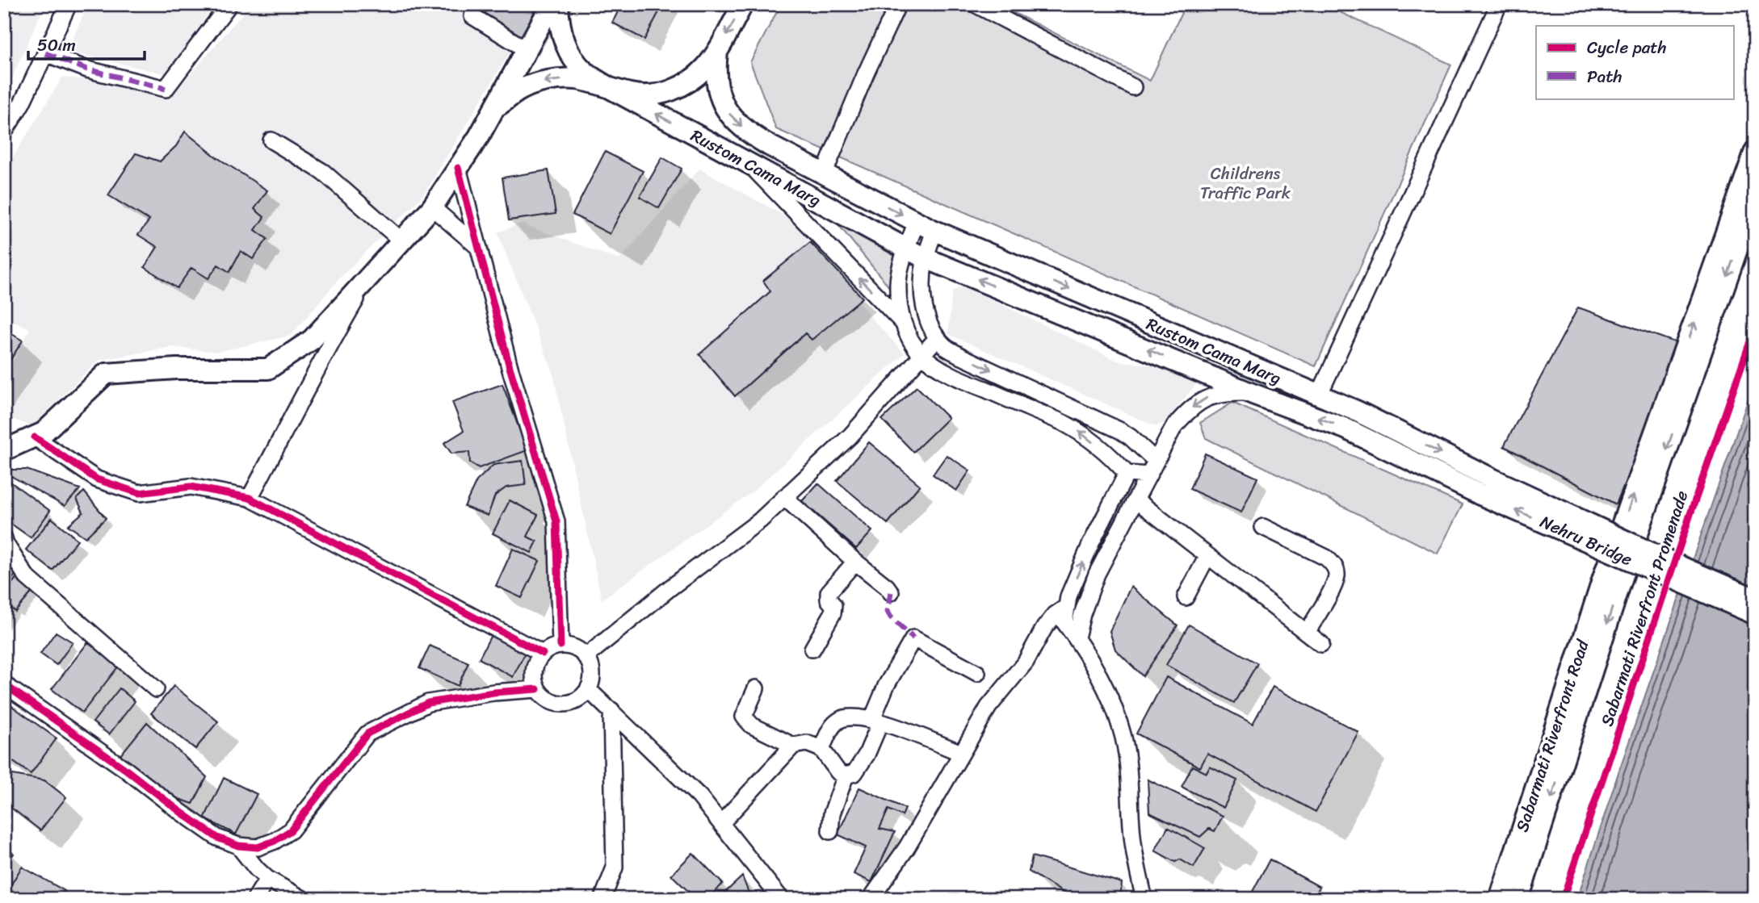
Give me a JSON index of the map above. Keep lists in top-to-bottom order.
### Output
{
  "streets": {
    "main road": ["Rustom Cama Marg", "Nehru Bridge", "Sabarmati Riverfront Road"],
    "cycle path": ["Sabarmati Riverfront Promenade"]
  },
  "crossings": [
    ["Rustom Cama Marg", "Nehru Bridge"]
  ],
  "parks": ["Childrens Traffic Park"],
  "legend": ["Cycle path", "Path"],
  "scale_bar": "50 m"
}
